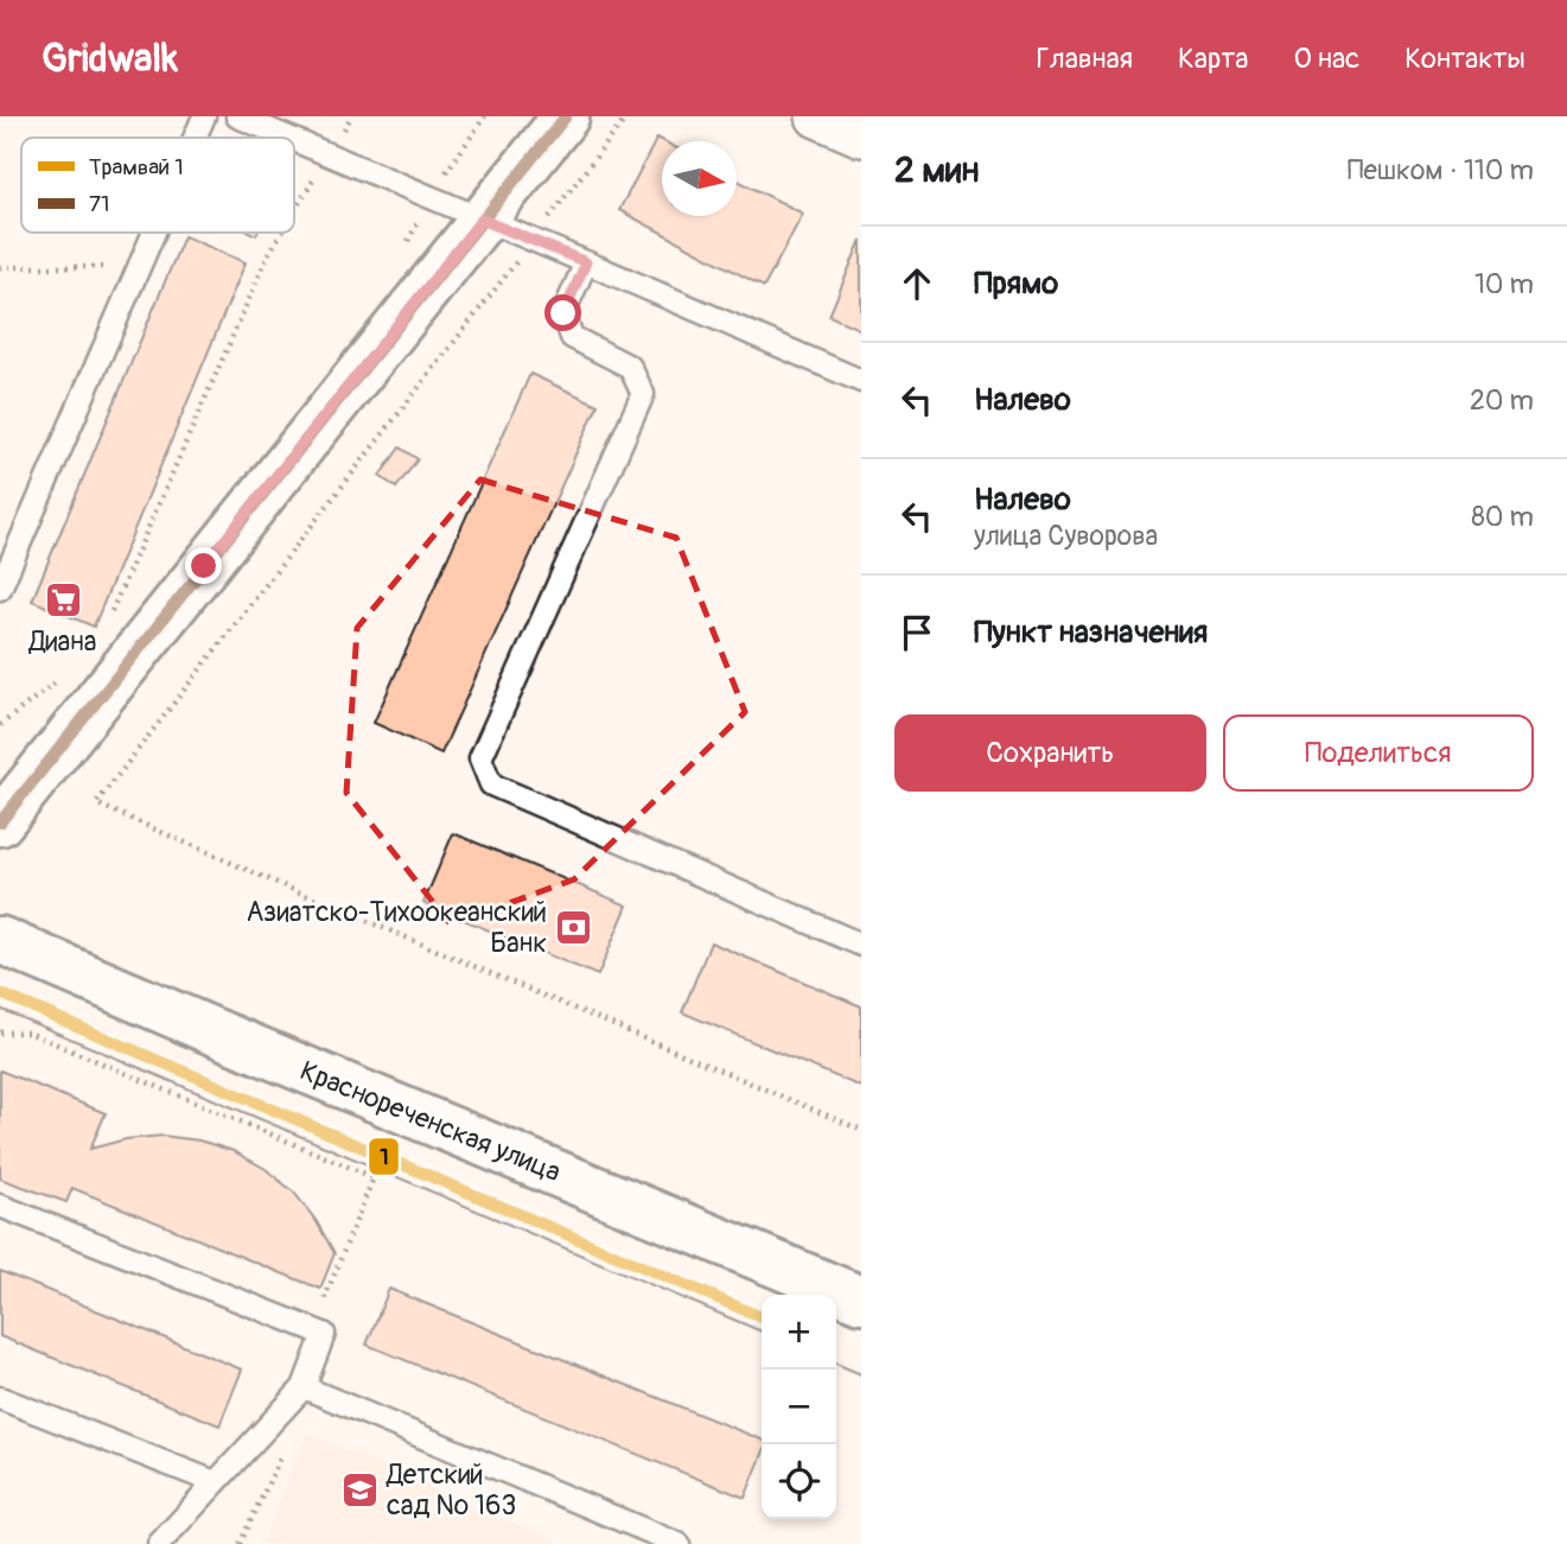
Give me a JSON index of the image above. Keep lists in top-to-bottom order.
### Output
{
  "streets": {
    "main road": ["Краснореченская улица"]
  },
  "places": {
    "supermarket": ["Диана"],
    "bank": ["Азиатско-Тихоокеанский Банк"],
    "school or university": ["Детский сад № 163"]
  },
  "lines": ["transit line 71", "tram line 1"],
  "legend": ["Трамвай 1", "71"],
  "north": "right",
  "page": {
    "header": "Gridwalk",
    "nav": [
      "Главная",
      "Карта",
      "О нас",
      "Контакты"
    ],
    "heading": ["2 мин", "Пешком · 110 m"],
    "list": [
      ["Прямо", "10 m"],
      ["Налево", "20 m"],
      ["Налево", "улица Суворова", "80 m"],
      "Пункт назначения"
    ],
    "buttons": ["Сохранить", "Поделиться"],
    "map_buttons": ["+", "−"]
  }
}
